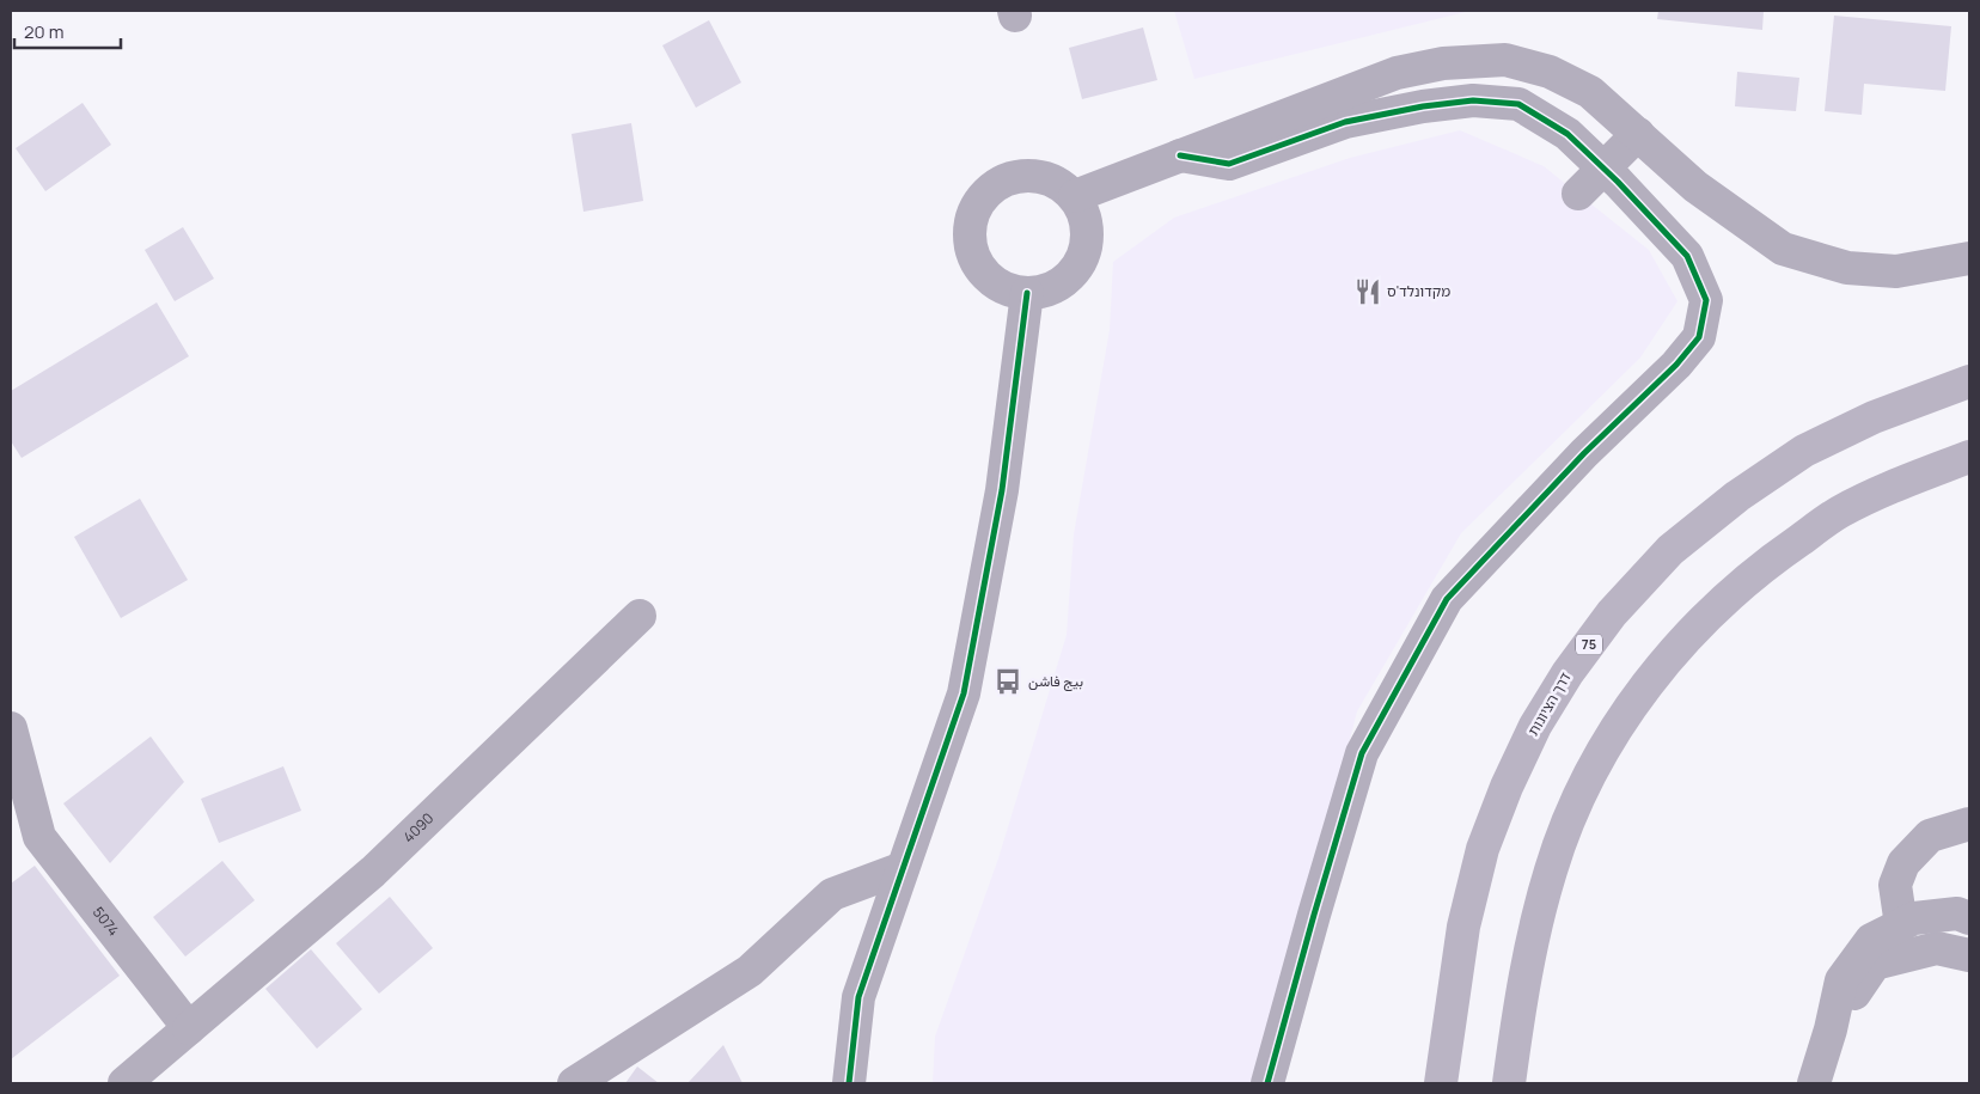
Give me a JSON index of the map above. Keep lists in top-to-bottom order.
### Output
{
  "streets": {
    "highway": ["75", "דרך הציונות"],
    "street": ["4090", "5074"]
  },
  "crossings": [
    ["4090", "5074"]
  ],
  "places": {
    "restaurant": ["מקדונלד'ס"],
    "bus stop": ["بيج فاشن"]
  },
  "scale_bar": "20 m"
}
